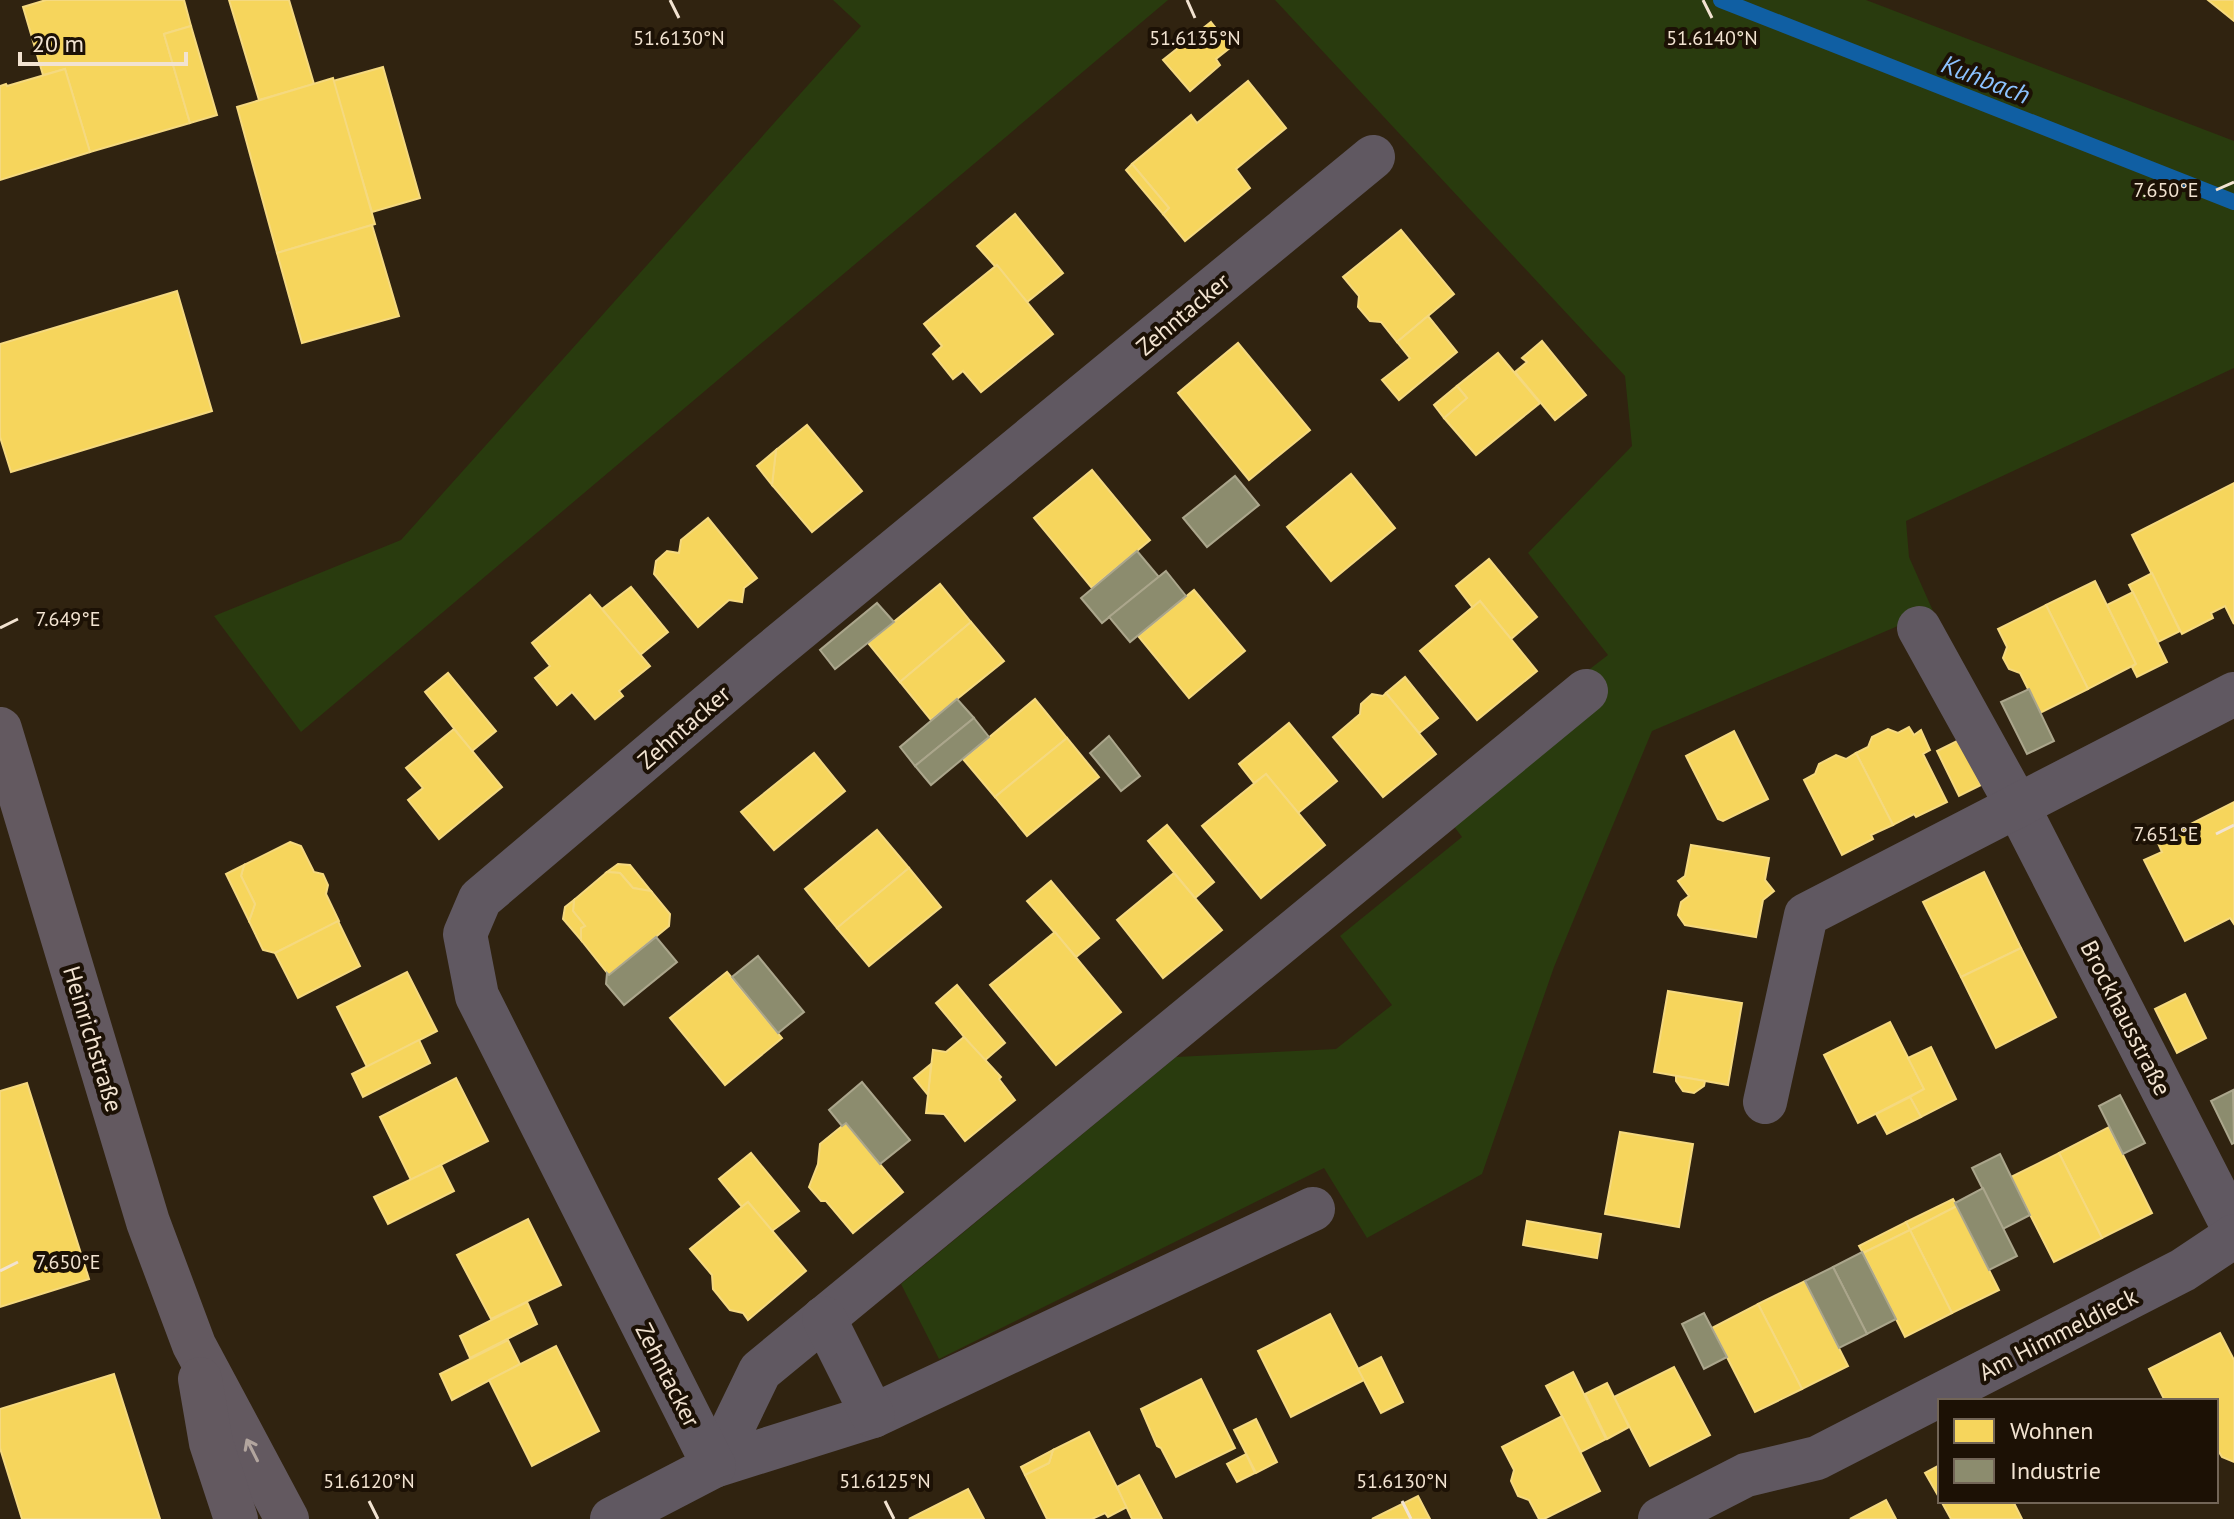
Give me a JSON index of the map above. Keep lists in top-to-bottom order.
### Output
{
  "streets": {
    "street": [
      "Zehntacker",
      "Brockhausstraße",
      "Heinrichstraße",
      "Am Himmeldieck"
    ]
  },
  "water": ["Kuhbach"],
  "legend": ["Wohnen", "Industrie"],
  "scale_bar": "20 m",
  "coordinates": [
    "51.6130°N",
    "51.6135°N",
    "51.6140°N",
    "7.650°E",
    "7.649°E",
    "7.651°E",
    "51.6120°N",
    "51.6125°N"
  ]
}
